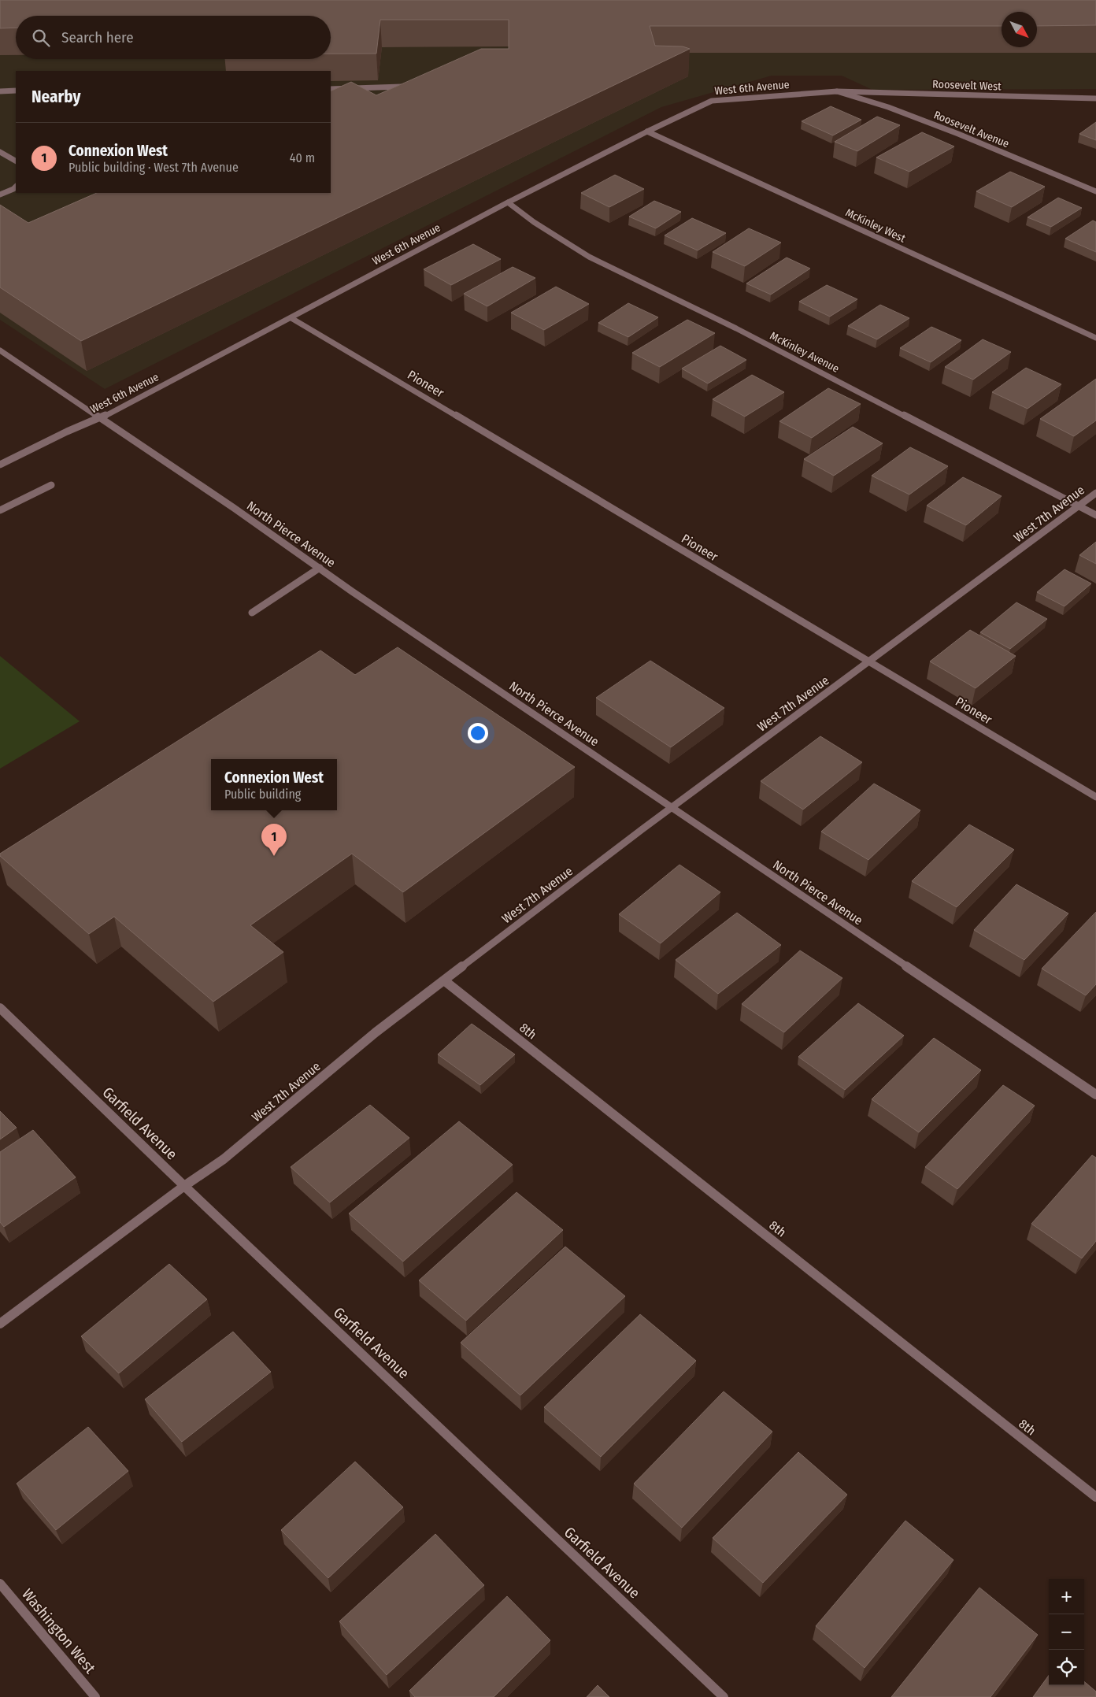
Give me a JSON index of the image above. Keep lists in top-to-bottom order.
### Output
{
  "streets": {
    "street": [
      "Roosevelt West",
      "West 6th Avenue",
      "Roosevelt Avenue",
      "McKinley West",
      "McKinley Avenue",
      "Pioneer",
      "West 7th Avenue",
      "North Pierce Avenue",
      "8th",
      "Garfield Avenue",
      "Washington West"
    ]
  },
  "crossings": [
    ["Roosevelt West", "West 6th Avenue"],
    ["Roosevelt West", "Roosevelt Avenue"],
    ["West 6th Avenue", "Roosevelt Avenue"],
    ["West 6th Avenue", "McKinley West"],
    ["West 6th Avenue", "McKinley Avenue"],
    ["West 6th Avenue", "Pioneer"],
    ["West 6th Avenue", "North Pierce Avenue"],
    ["McKinley Avenue", "West 7th Avenue"],
    ["Pioneer", "West 7th Avenue"],
    ["West 7th Avenue", "North Pierce Avenue"],
    ["West 7th Avenue", "8th"],
    ["West 7th Avenue", "Garfield Avenue"]
  ],
  "north": "bottom right",
  "page": {
    "search": "Search here",
    "heading": "Nearby",
    "list": [
      {
        "mark": "1",
        "name": "Connexion West",
        "note": "Public building · West 7th Avenue",
        "value": "40 m"
      }
    ],
    "popup": ["Connexion West", "Public building"],
    "pins": "1",
    "map_buttons": ["+", "−"]
  }
}
